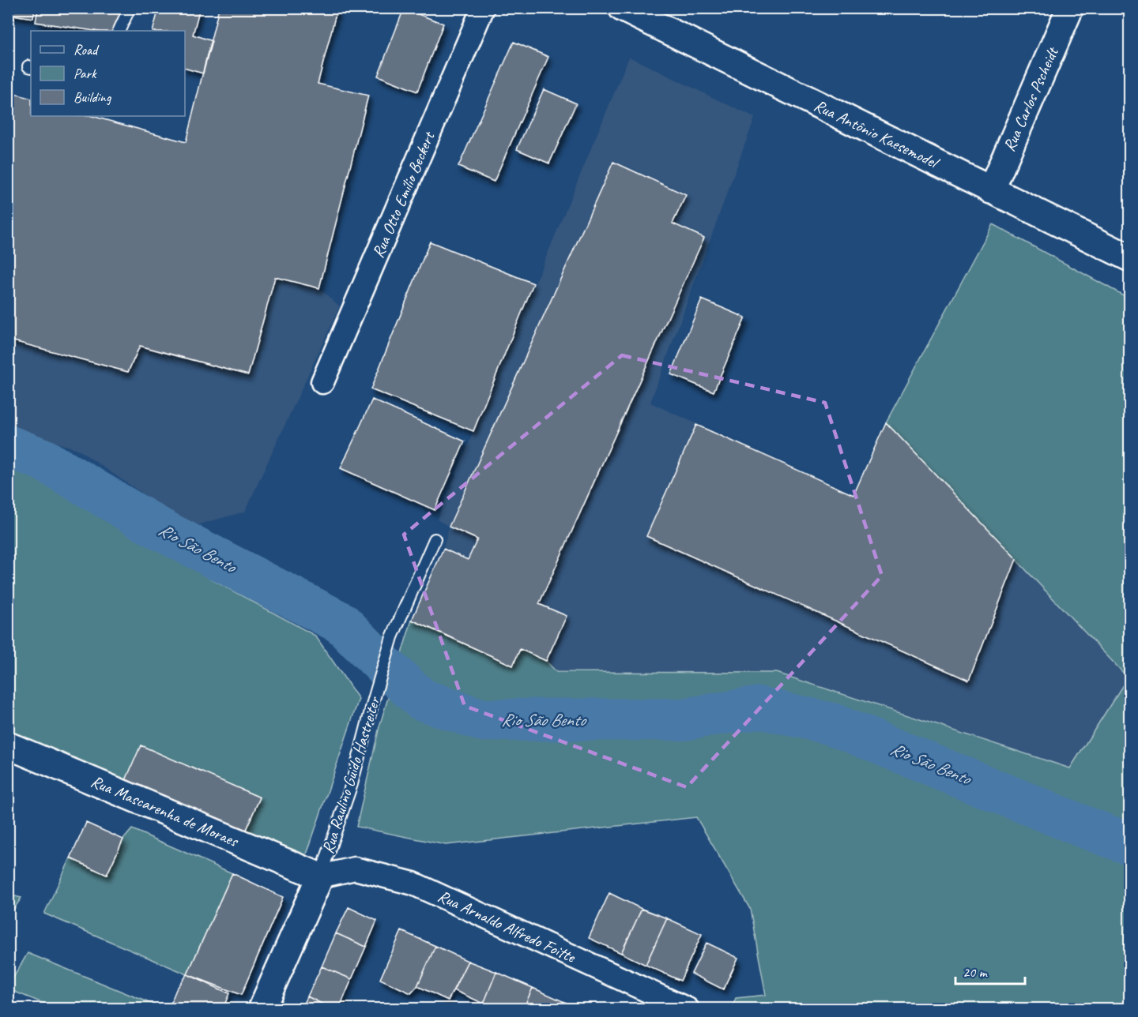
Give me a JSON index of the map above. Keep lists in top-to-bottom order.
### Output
{
  "streets": {
    "main road": [
      "Rua Carlos Pscheidt",
      "Rua Antônio Kaesemodel",
      "Rua Raulino Guido Hastreiter",
      "Rua Mascarenha de Moraes"
    ],
    "street": ["Rua Otto Emílio Beckert", "Rua Arnaldo Alfredo Foitte"]
  },
  "crossings": [
    ["Rua Carlos Pscheidt", "Rua Antônio Kaesemodel"],
    ["Rua Raulino Guido Hastreiter", "Rua Mascarenha de Moraes"],
    ["Rua Raulino Guido Hastreiter", "Rua Arnaldo Alfredo Foitte"],
    ["Rua Mascarenha de Moraes", "Rua Arnaldo Alfredo Foitte"]
  ],
  "water": ["Rio São Bento"],
  "legend": ["Road", "Park", "Building"],
  "scale_bar": "20 m"
}
